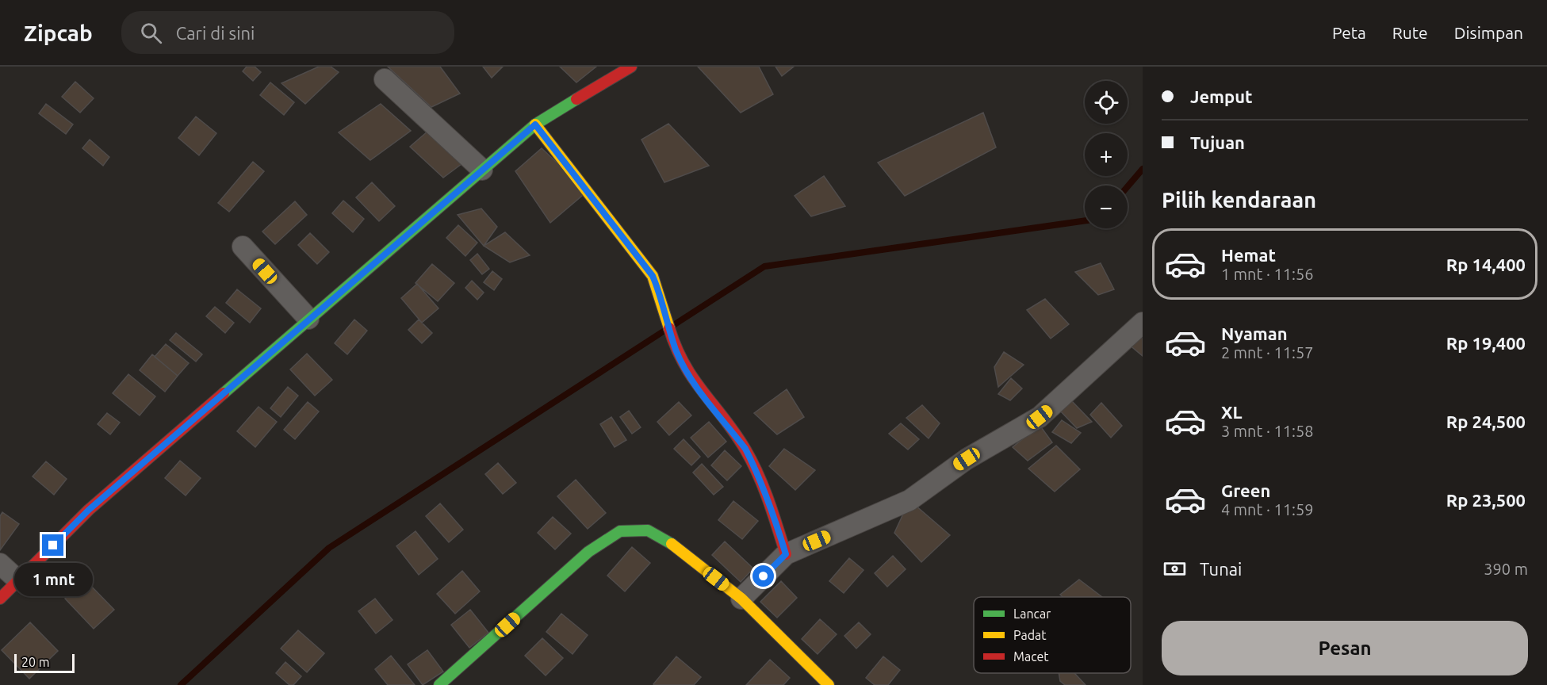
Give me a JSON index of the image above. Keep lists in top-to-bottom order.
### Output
{
  "legend": ["Lancar", "Padat", "Macet"],
  "scale_bar": "20 m",
  "page": {
    "header": "Zipcab",
    "search": "Cari di sini",
    "nav": ["Peta", "Rute", "Disimpan"],
    "banner": ["Jemput", "Tujuan"],
    "map_buttons": ["+", "−"],
    "heading": "Pilih kendaraan",
    "list": [
      {
        "name": "Hemat",
        "note": "1 mnt · 11:56",
        "value": "Rp 14,400"
      },
      {
        "name": "Nyaman",
        "note": "2 mnt · 11:57",
        "value": "Rp 19,400"
      },
      {
        "name": "XL",
        "note": "3 mnt · 11:58",
        "value": "Rp 24,500"
      },
      {
        "name": "Green",
        "note": "4 mnt · 11:59",
        "value": "Rp 23,500"
      }
    ],
    "pay": ["Tunai", "390 m"],
    "bubble": "1 mnt",
    "buttons": "Pesan",
    "scale": "20 m"
  }
}
